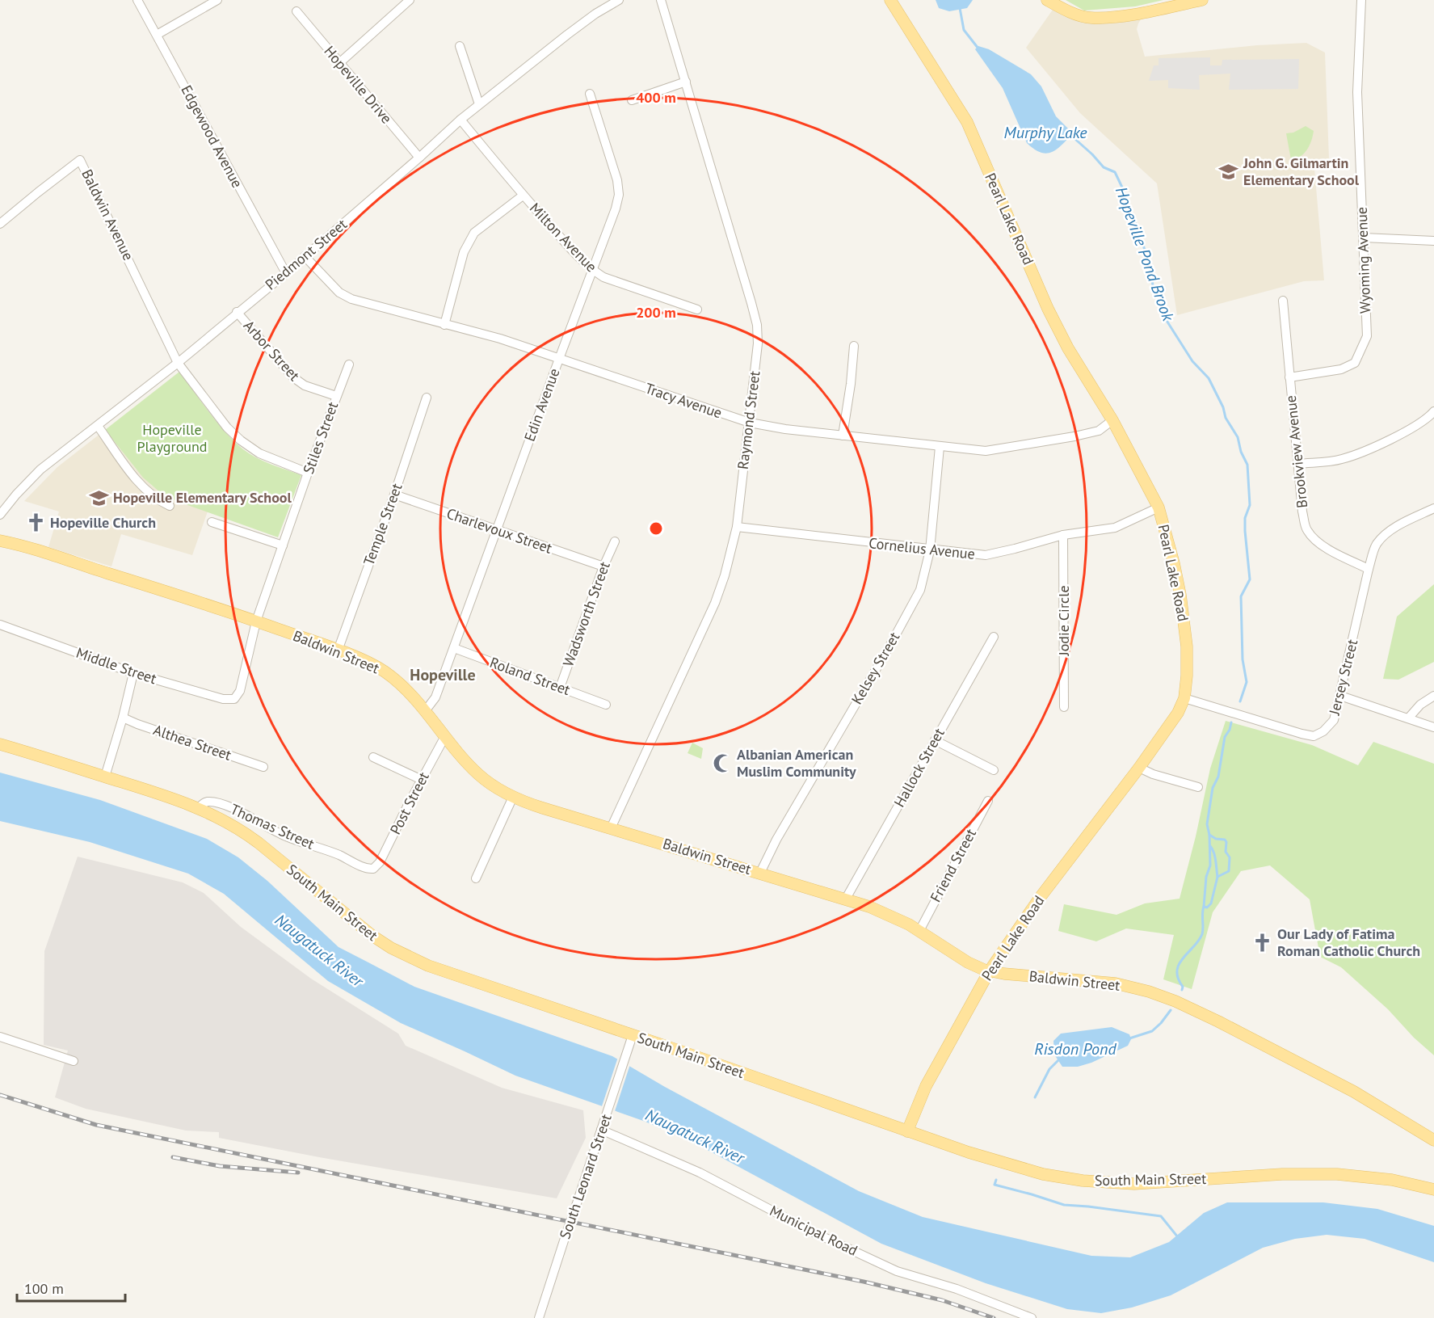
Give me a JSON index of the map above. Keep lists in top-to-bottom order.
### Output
{
  "streets": {
    "main road": ["Pearl Lake Road", "Baldwin Street", "South Main Street"],
    "street": [
      "Hopeville Drive",
      "Edgewood Avenue",
      "Baldwin Avenue",
      "Milton Avenue",
      "Piedmont Street",
      "Wyoming Avenue",
      "Arbor Street",
      "Tracy Avenue",
      "Edin Avenue",
      "Raymond Street",
      "Stiles Street",
      "Brookview Avenue",
      "Temple Street",
      "Charlevoux Street",
      "Cornelius Avenue",
      "Wadsworth Street",
      "Jodie Circle",
      "Middle Street",
      "Kelsey Street",
      "Roland Street",
      "Jersey Street",
      "Althea Street",
      "Hallock Street",
      "Post Street",
      "Thomas Street",
      "Friend Street",
      "South Leonard Street",
      "Municipal Road"
    ]
  },
  "crossings": [
    ["Hopeville Drive", "Piedmont Street"],
    ["Edgewood Avenue", "Piedmont Street"],
    ["Baldwin Avenue", "Piedmont Street"],
    ["Pearl Lake Road", "Tracy Avenue"],
    ["Pearl Lake Road", "Cornelius Avenue"],
    ["Pearl Lake Road", "Baldwin Street"],
    ["Pearl Lake Road", "Jersey Street"],
    ["Pearl Lake Road", "South Main Street"],
    ["Milton Avenue", "Piedmont Street"],
    ["Milton Avenue", "Edin Avenue"],
    ["Piedmont Street", "Arbor Street"],
    ["Piedmont Street", "Tracy Avenue"],
    ["Wyoming Avenue", "Brookview Avenue"],
    ["Arbor Street", "Stiles Street"],
    ["Tracy Avenue", "Edin Avenue"],
    ["Tracy Avenue", "Raymond Street"],
    ["Tracy Avenue", "Kelsey Street"],
    ["Edin Avenue", "Charlevoux Street"],
    ["Edin Avenue", "Baldwin Street"],
    ["Edin Avenue", "Roland Street"],
    ["Raymond Street", "Cornelius Avenue"],
    ["Raymond Street", "Baldwin Street"],
    ["Stiles Street", "Baldwin Street"],
    ["Stiles Street", "Middle Street"],
    ["Brookview Avenue", "Jersey Street"],
    ["Temple Street", "Charlevoux Street"],
    ["Temple Street", "Baldwin Street"],
    ["Charlevoux Street", "Wadsworth Street"],
    ["Cornelius Avenue", "Jodie Circle"],
    ["Cornelius Avenue", "Kelsey Street"],
    ["Wadsworth Street", "Roland Street"],
    ["Baldwin Street", "Kelsey Street"],
    ["Baldwin Street", "Hallock Street"],
    ["Baldwin Street", "Post Street"],
    ["Baldwin Street", "Friend Street"],
    ["Post Street", "Thomas Street"],
    ["Thomas Street", "South Main Street"],
    ["South Main Street", "South Leonard Street"],
    ["South Leonard Street", "Municipal Road"]
  ],
  "districts": ["Hopeville"],
  "water": [
    "Murphy Lake",
    "Hopeville Pond Brook",
    "Naugatuck River",
    "Risdon Pond"
  ],
  "parks": ["Hopeville Playground"],
  "places": {
    "school or university": ["John G. Gilmartin Elementary School", "Hopeville Elementary School"],
    "church": ["Hopeville Church", "Our Lady of Fatima Roman Catholic Church"],
    "mosque": ["Albanian American Muslim Community"]
  },
  "scale_bar": "100 m",
  "rings": ["400 m", "200 m"]
}
